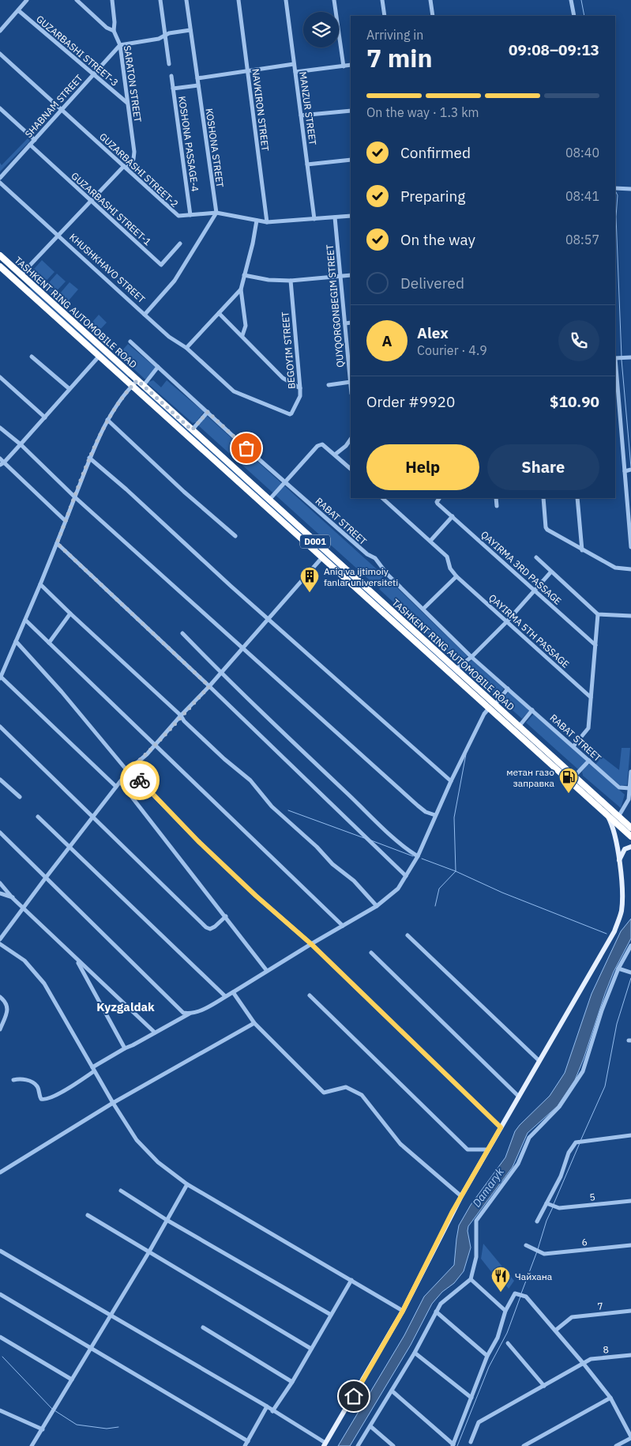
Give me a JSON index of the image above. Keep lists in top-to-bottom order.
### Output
{
  "streets": {
    "highway": ["TASHKENT RING AUTOMOBILE ROAD", "D001"],
    "street": [
      "GUZARBASHI STREET-3",
      "SARATON STREET",
      "SHABNAM STREET",
      "MANZUR STREET",
      "NAVKIRON STREET",
      "KOSHONA PASSAGE-4",
      "KOSHONA STREET",
      "GUZARBASHI STREET-2",
      "GUZARBASHI STREET-1",
      "KHUSHKHAVO STREET",
      "QUYQORGONBEGIM STREET",
      "BEGOYIM STREET",
      "RABAT STREET",
      "QAYIRMA 3RD PASSAGE",
      "QAYIRMA 5TH PASSAGE",
      "5",
      "6",
      "7",
      "8"
    ]
  },
  "crossings": [
    ["GUZARBASHI STREET-3", "SARATON STREET"],
    ["GUZARBASHI STREET-3", "SHABNAM STREET"],
    ["SARATON STREET", "SHABNAM STREET"],
    ["SARATON STREET", "GUZARBASHI STREET-2"],
    ["SARATON STREET", "GUZARBASHI STREET-1"],
    ["SARATON STREET", "KHUSHKHAVO STREET"],
    ["SARATON STREET", "TASHKENT RING AUTOMOBILE ROAD"],
    ["SHABNAM STREET", "GUZARBASHI STREET-2"],
    ["SHABNAM STREET", "GUZARBASHI STREET-1"],
    ["MANZUR STREET", "GUZARBASHI STREET-2"],
    ["NAVKIRON STREET", "GUZARBASHI STREET-2"],
    ["KOSHONA PASSAGE-4", "GUZARBASHI STREET-2"],
    ["KOSHONA STREET", "GUZARBASHI STREET-2"],
    ["KOSHONA STREET", "KHUSHKHAVO STREET"],
    ["GUZARBASHI STREET-2", "KHUSHKHAVO STREET"],
    ["GUZARBASHI STREET-2", "QUYQORGONBEGIM STREET"]
  ],
  "districts": ["Kyzgaldak"],
  "water": ["Damaryk"],
  "places": {
    "building": ["Aniq va ijtimoiy fanlar universiteti"],
    "fuel station": ["метан газо заправка"],
    "restaurant": ["Чайхана"]
  },
  "page": {
    "heading": ["7 min", "Arriving in", "09:08–09:13"],
    "panel": [
      "Alex",
      "Courier · 4.9",
      "Order #9920",
      "$10.90"
    ],
    "bar": "On the way · 1.3 km",
    "list": [
      ["Confirmed", "08:40"],
      ["Preparing", "08:41"],
      ["On the way", "08:57"],
      "Delivered"
    ],
    "round": "A",
    "buttons": ["Help", "Share"]
  }
}
